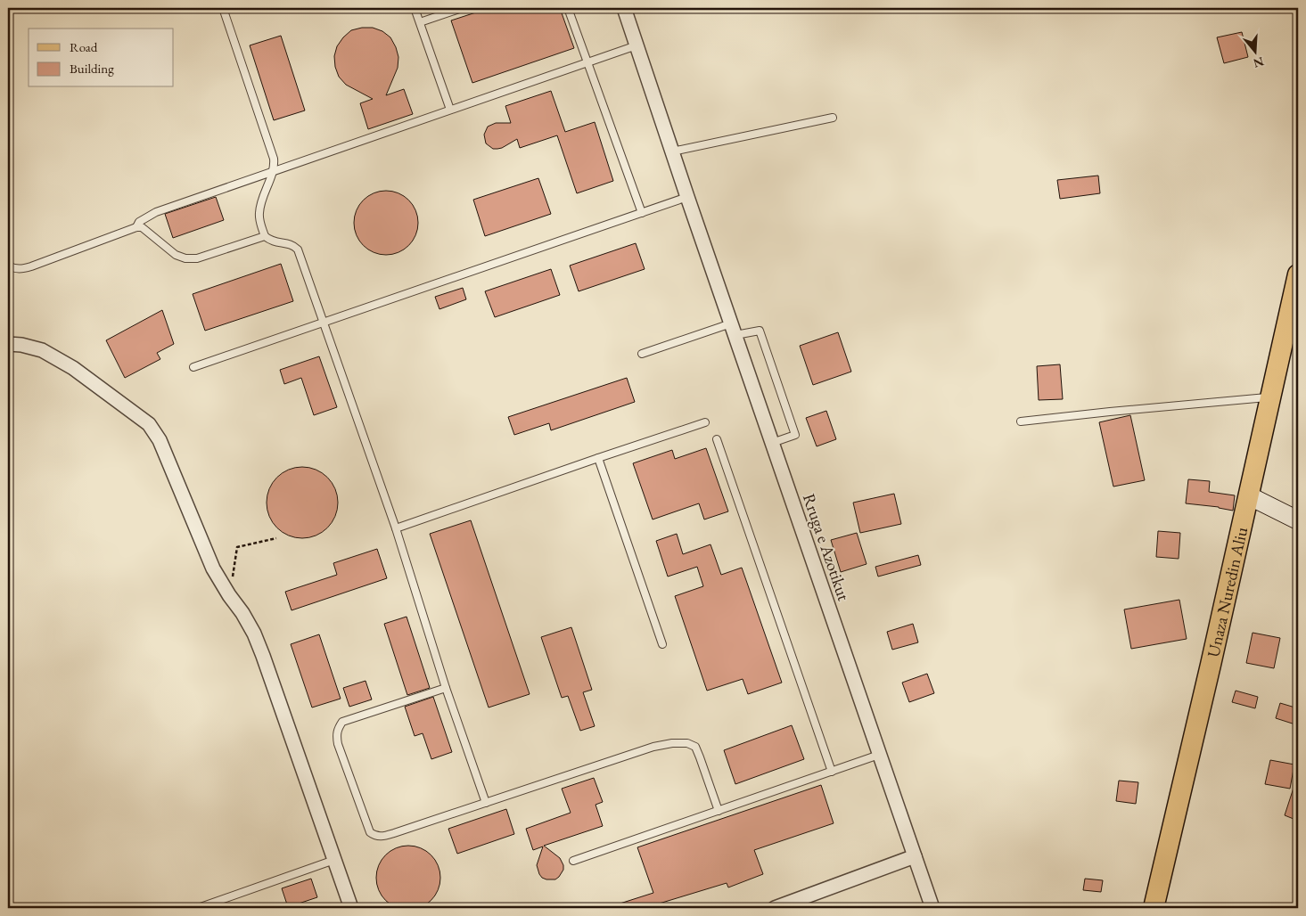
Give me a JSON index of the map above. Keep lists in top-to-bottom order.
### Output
{
  "streets": {
    "main road": ["Unaza Nuredin Aliu"],
    "street": ["Rruga e Azotikut"]
  },
  "legend": ["Road", "Building"],
  "north": "bottom"
}
